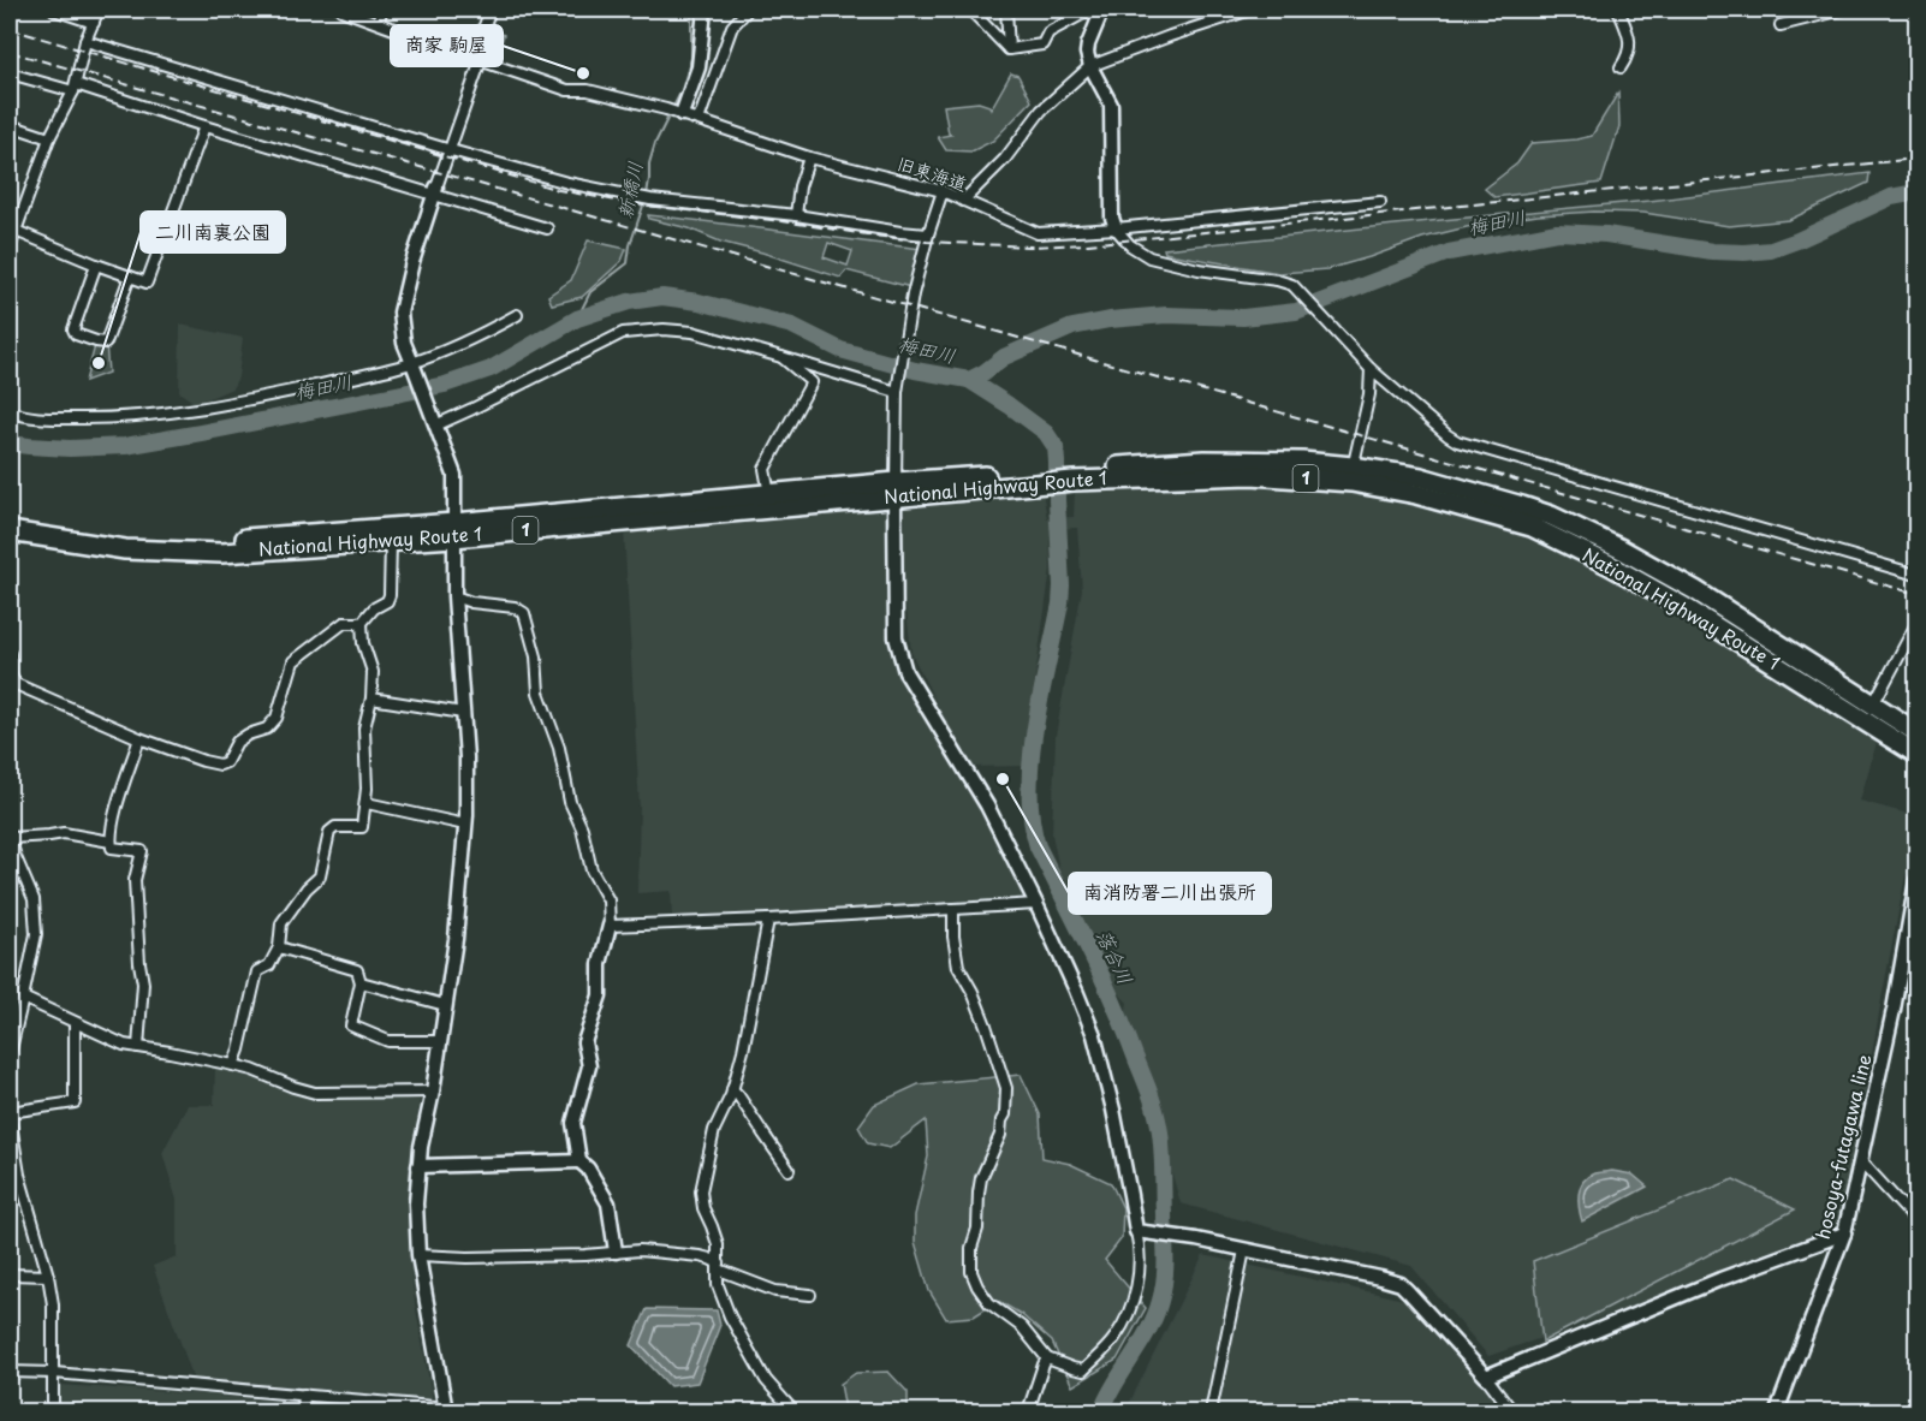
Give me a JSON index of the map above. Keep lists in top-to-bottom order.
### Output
{
  "streets": {
    "highway": ["1", "National Highway Route 1"],
    "street": ["旧東海道", "hosoya-futagawa line"]
  },
  "water": ["新橋川", "梅田川", "落合川"],
  "places": ["商家 駒屋", "二川南裏公園", "南消防署二川出張所"]
}
